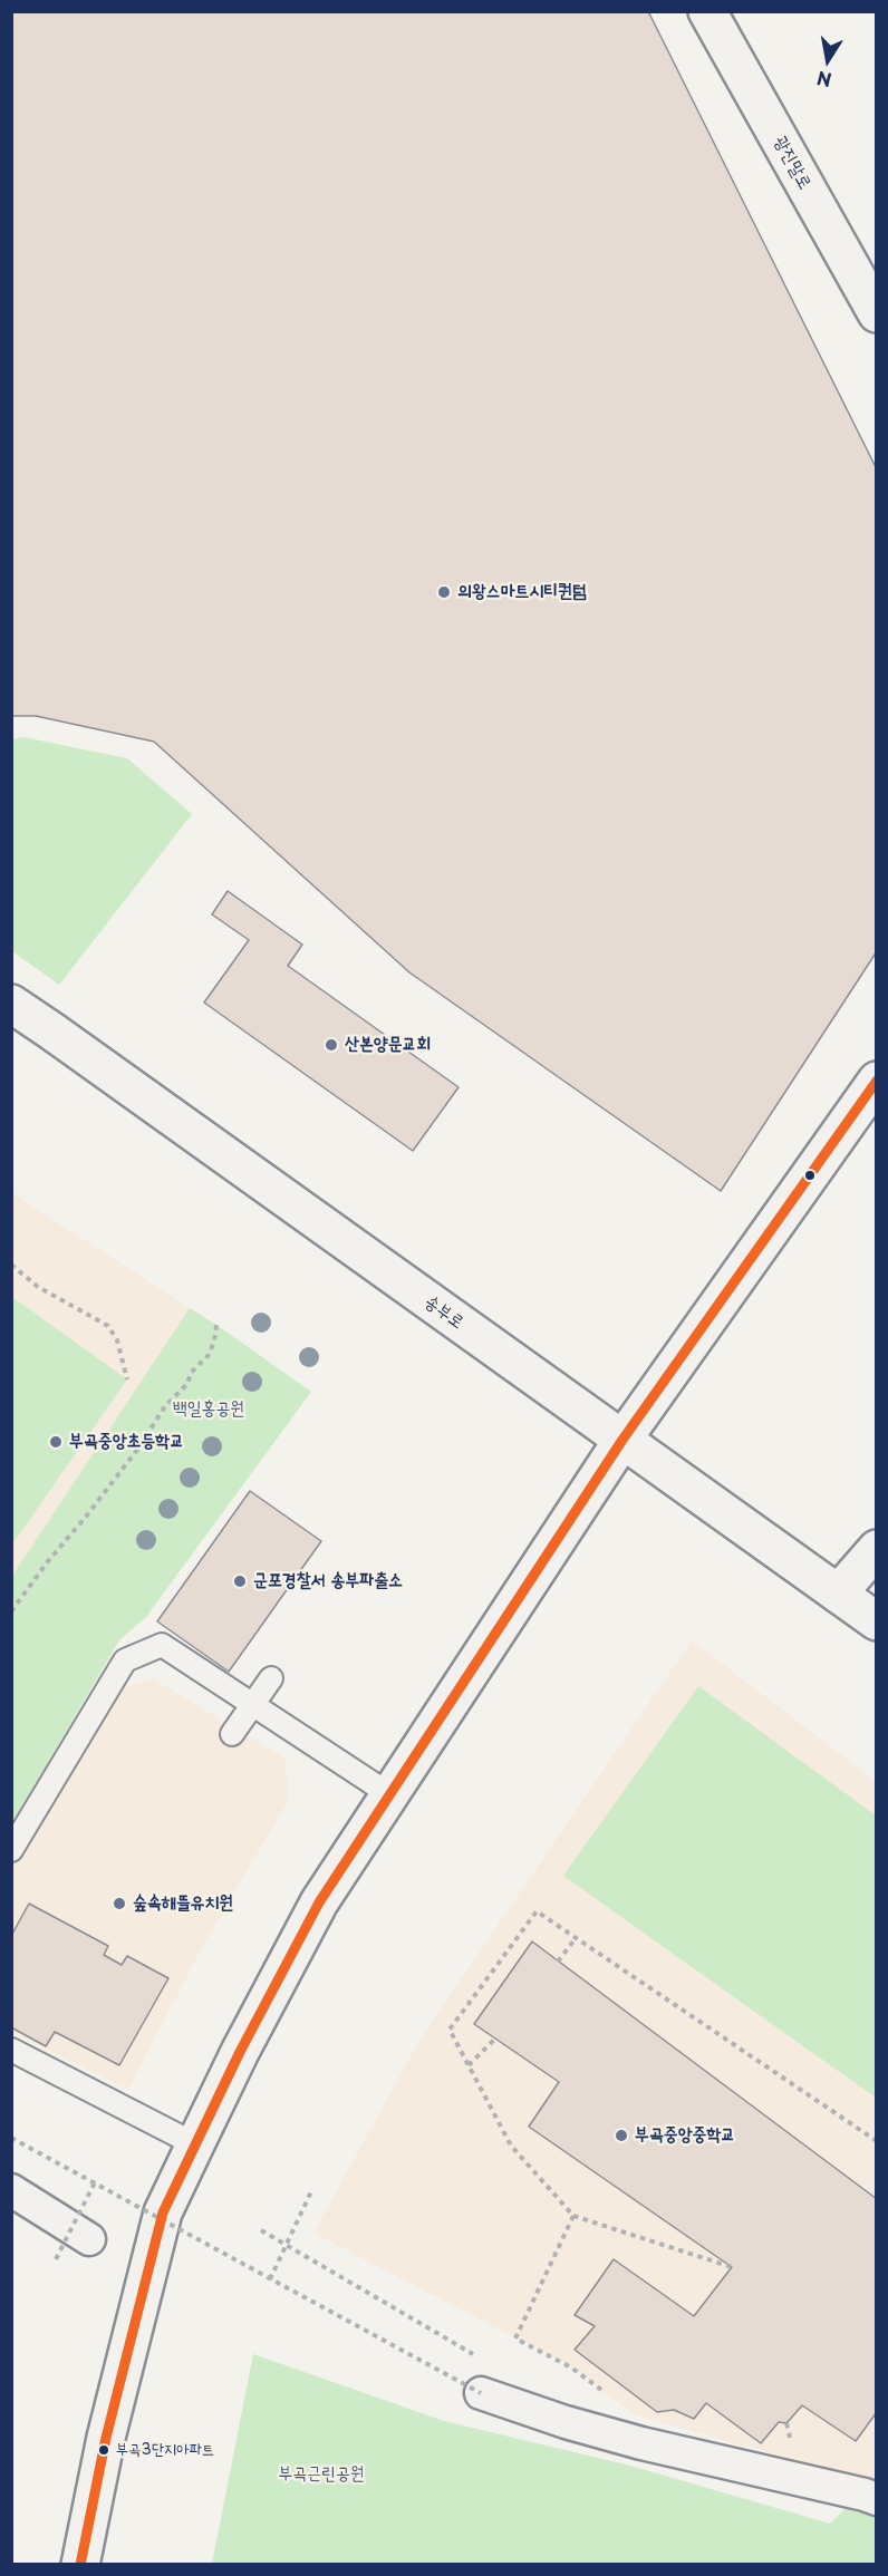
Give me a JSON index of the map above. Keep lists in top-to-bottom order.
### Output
{
  "streets": {
    "street": ["광진말로", "송부로"]
  },
  "parks": ["백일홍공원", "부곡근린공원"],
  "places": [
    "의왕스마트시티퀀텀",
    "산본양문교회",
    "부곡중앙초등학교",
    "군포경찰서 송부파출소",
    "숲속해뜰유치원",
    "부곡중앙중학교",
    "부곡3단지아파트"
  ],
  "north": "bottom"
}
